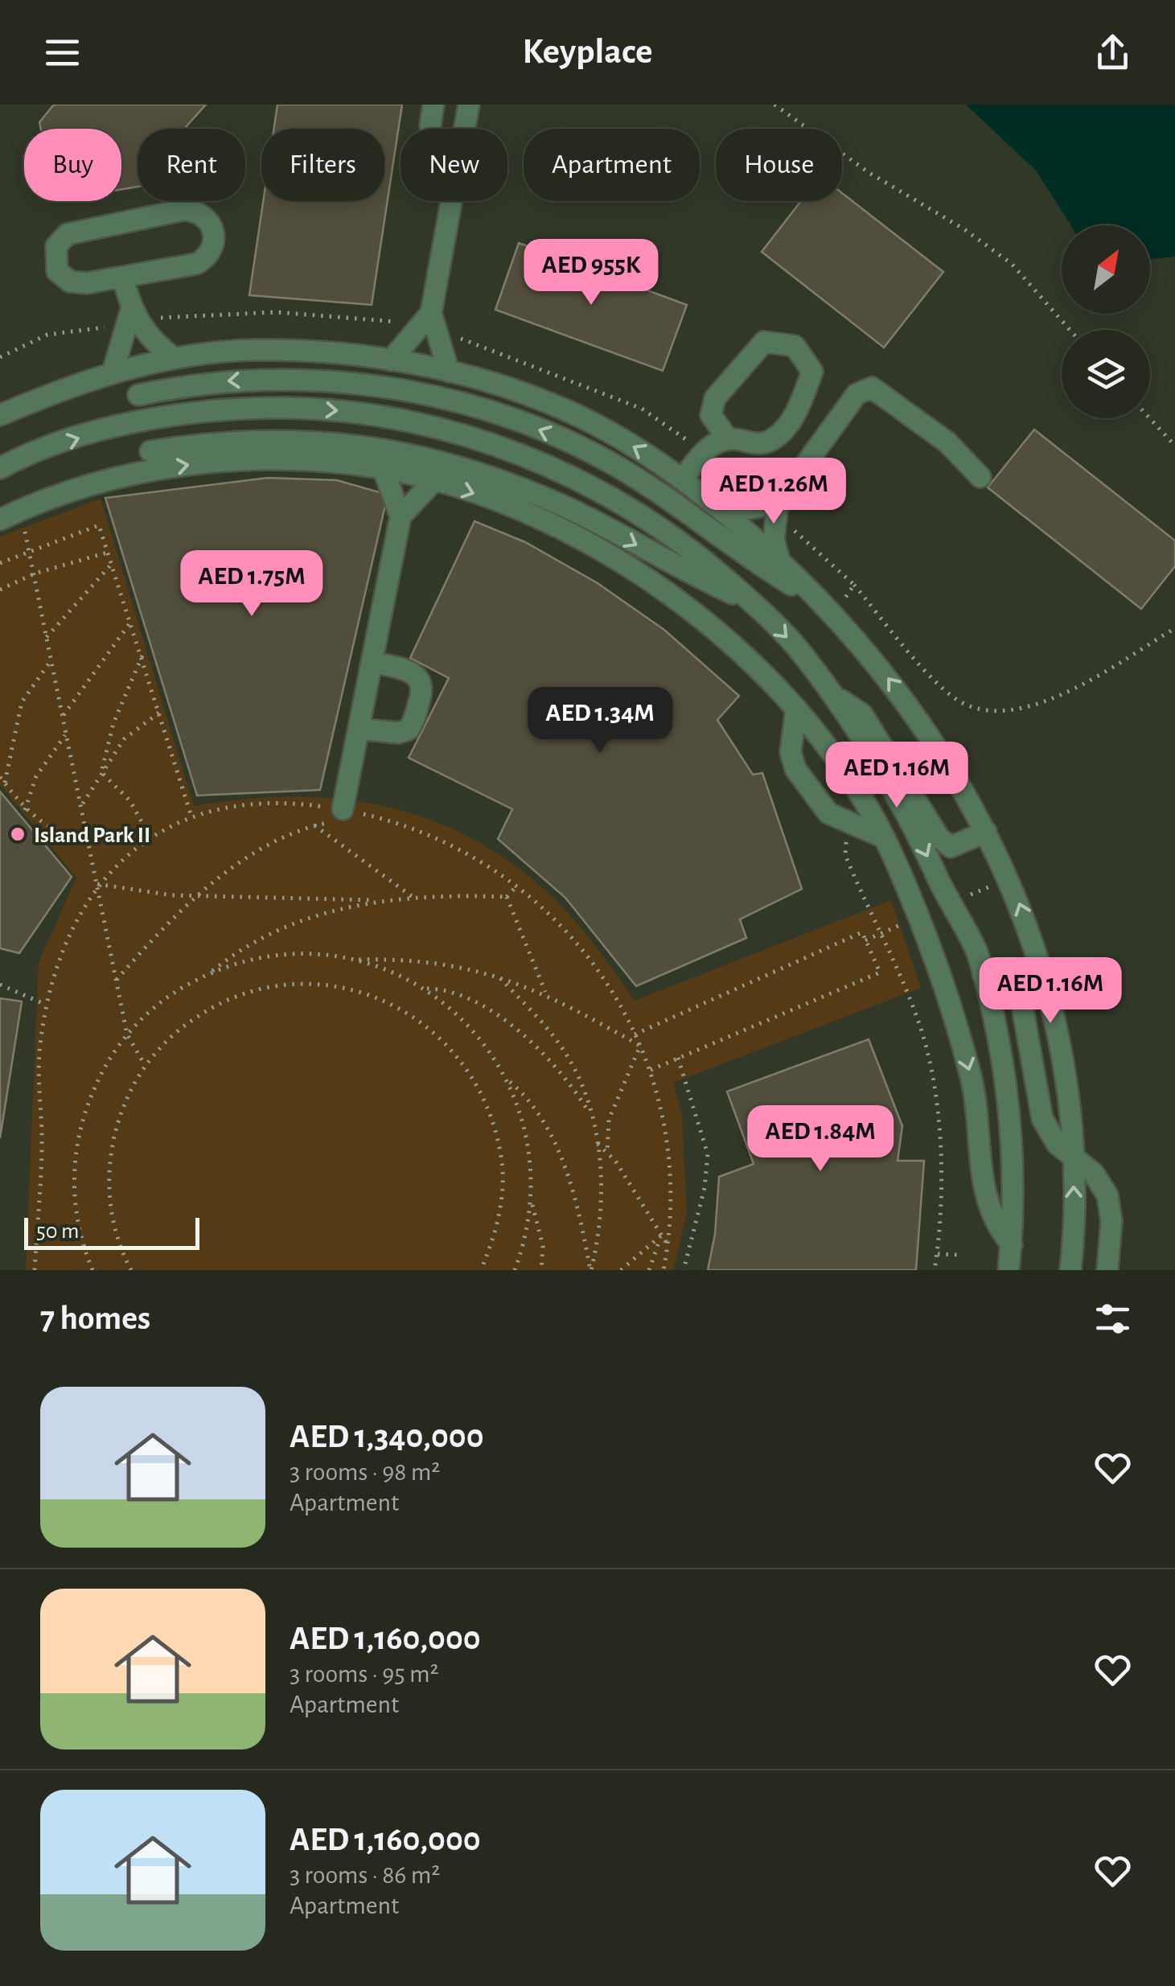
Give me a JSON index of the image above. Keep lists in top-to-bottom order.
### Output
{
  "places": ["Island Park II"],
  "scale_bar": "50 m",
  "north": "top right",
  "page": {
    "header": "Keyplace",
    "chip": [
      "Buy",
      "Rent",
      "Filters",
      "New",
      "Apartment",
      "House"
    ],
    "price": [
      "AED 955K",
      "AED 1.26M",
      "AED 1.75M",
      "AED 1.34M",
      "AED 1.16M",
      "AED 1.16M",
      "AED 1.84M"
    ],
    "scale": "50 m",
    "heading": "7 homes",
    "list": [
      {
        "name": "AED 1,340,000",
        "note": "3 rooms · 98 m² · Apartment"
      },
      {
        "name": "AED 1,160,000",
        "note": "3 rooms · 95 m² · Apartment"
      },
      {
        "name": "AED 1,160,000",
        "note": "3 rooms · 86 m² · Apartment"
      }
    ]
  }
}
